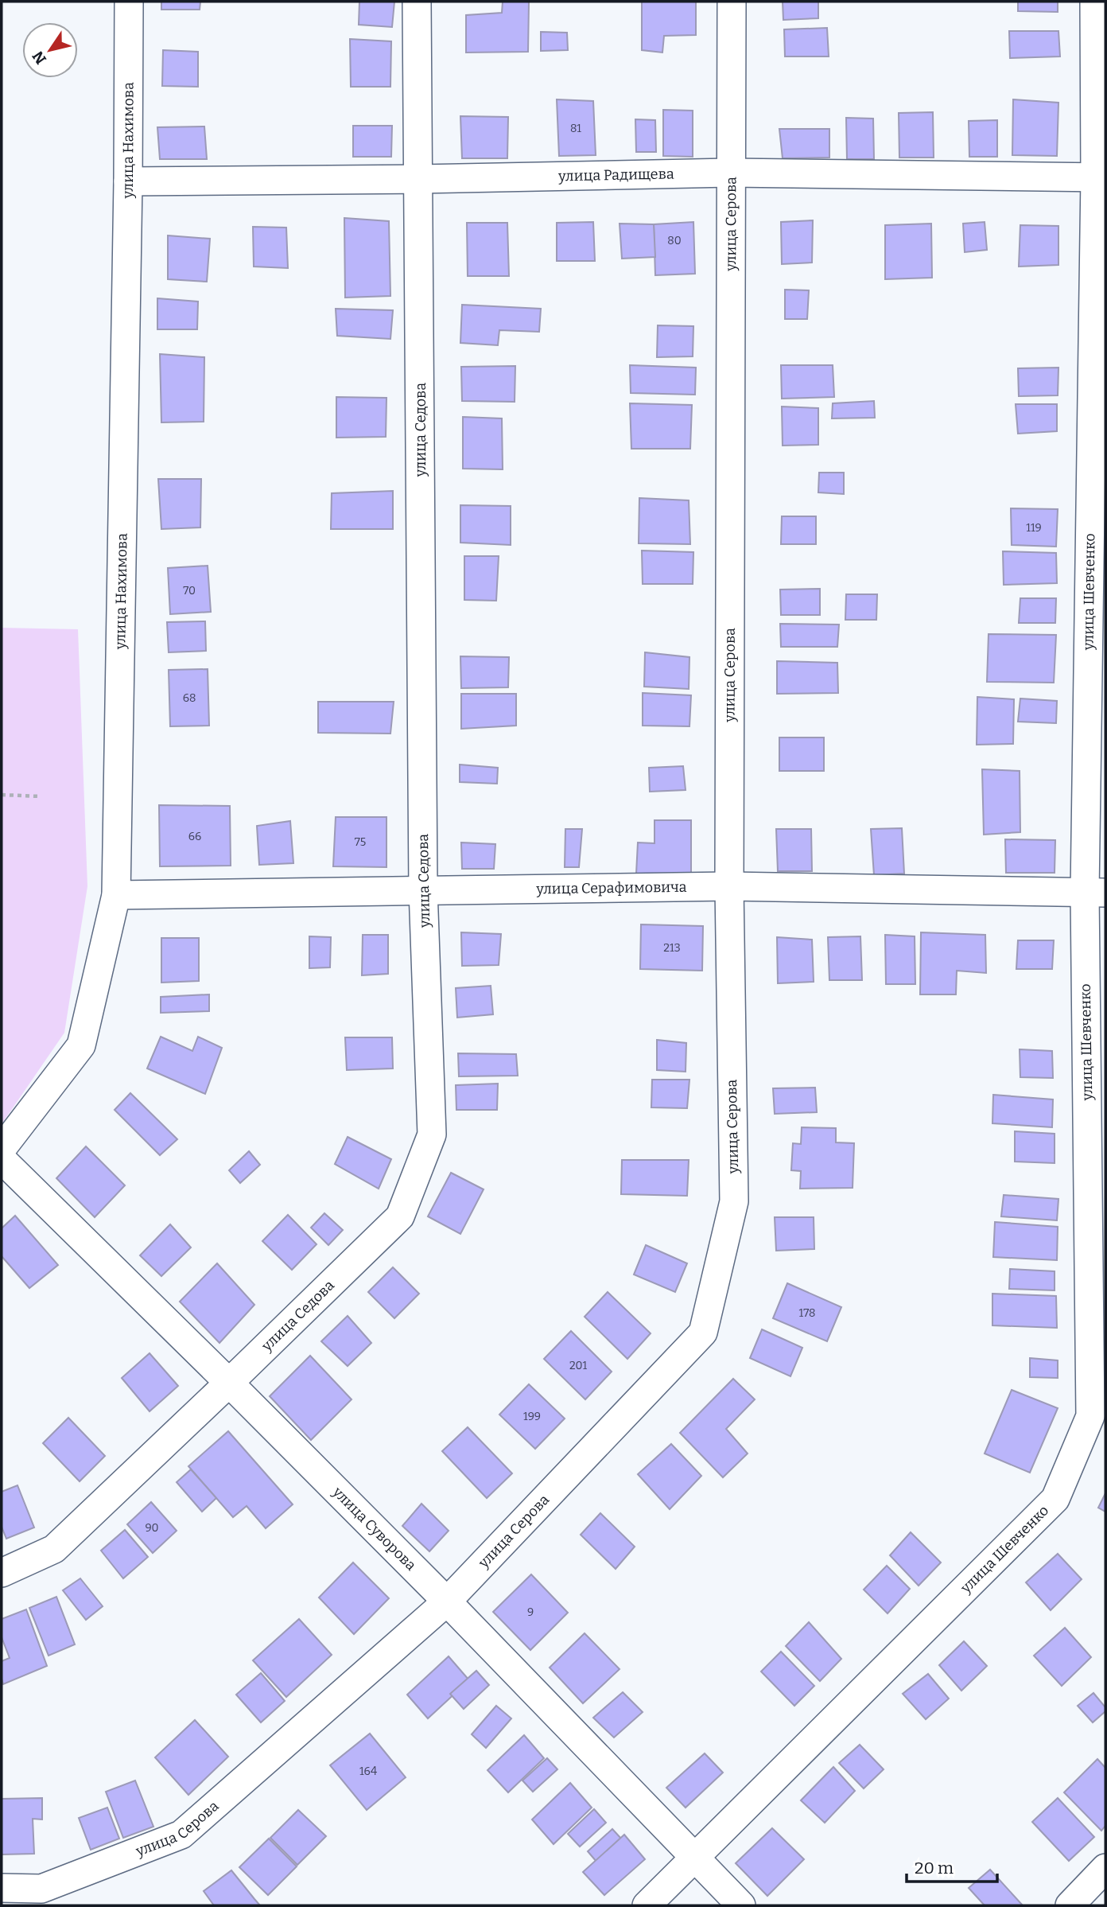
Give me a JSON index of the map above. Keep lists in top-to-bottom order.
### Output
{
  "streets": {
    "street": [
      "улица Нахимова",
      "улица Радищева",
      "улица Серова",
      "улица Седова",
      "улица Шевченко",
      "улица Серафимовича",
      "улица Суворова"
    ]
  },
  "crossings": [
    ["улица Нахимова", "улица Радищева"],
    ["улица Нахимова", "улица Серафимовича"],
    ["улица Радищева", "улица Серова"],
    ["улица Радищева", "улица Седова"],
    ["улица Радищева", "улица Шевченко"],
    ["улица Серова", "улица Серафимовича"],
    ["улица Серова", "улица Суворова"],
    ["улица Седова", "улица Серафимовича"],
    ["улица Седова", "улица Суворова"],
    ["улица Шевченко", "улица Серафимовича"],
    ["улица Шевченко", "улица Суворова"]
  ],
  "house_numbers": [
    "81",
    "80",
    "119",
    "70",
    "68",
    "66",
    "75",
    "213",
    "178",
    "201",
    "199",
    "90",
    "9",
    "164"
  ],
  "scale_bar": "20 m",
  "north": "bottom left"
}
